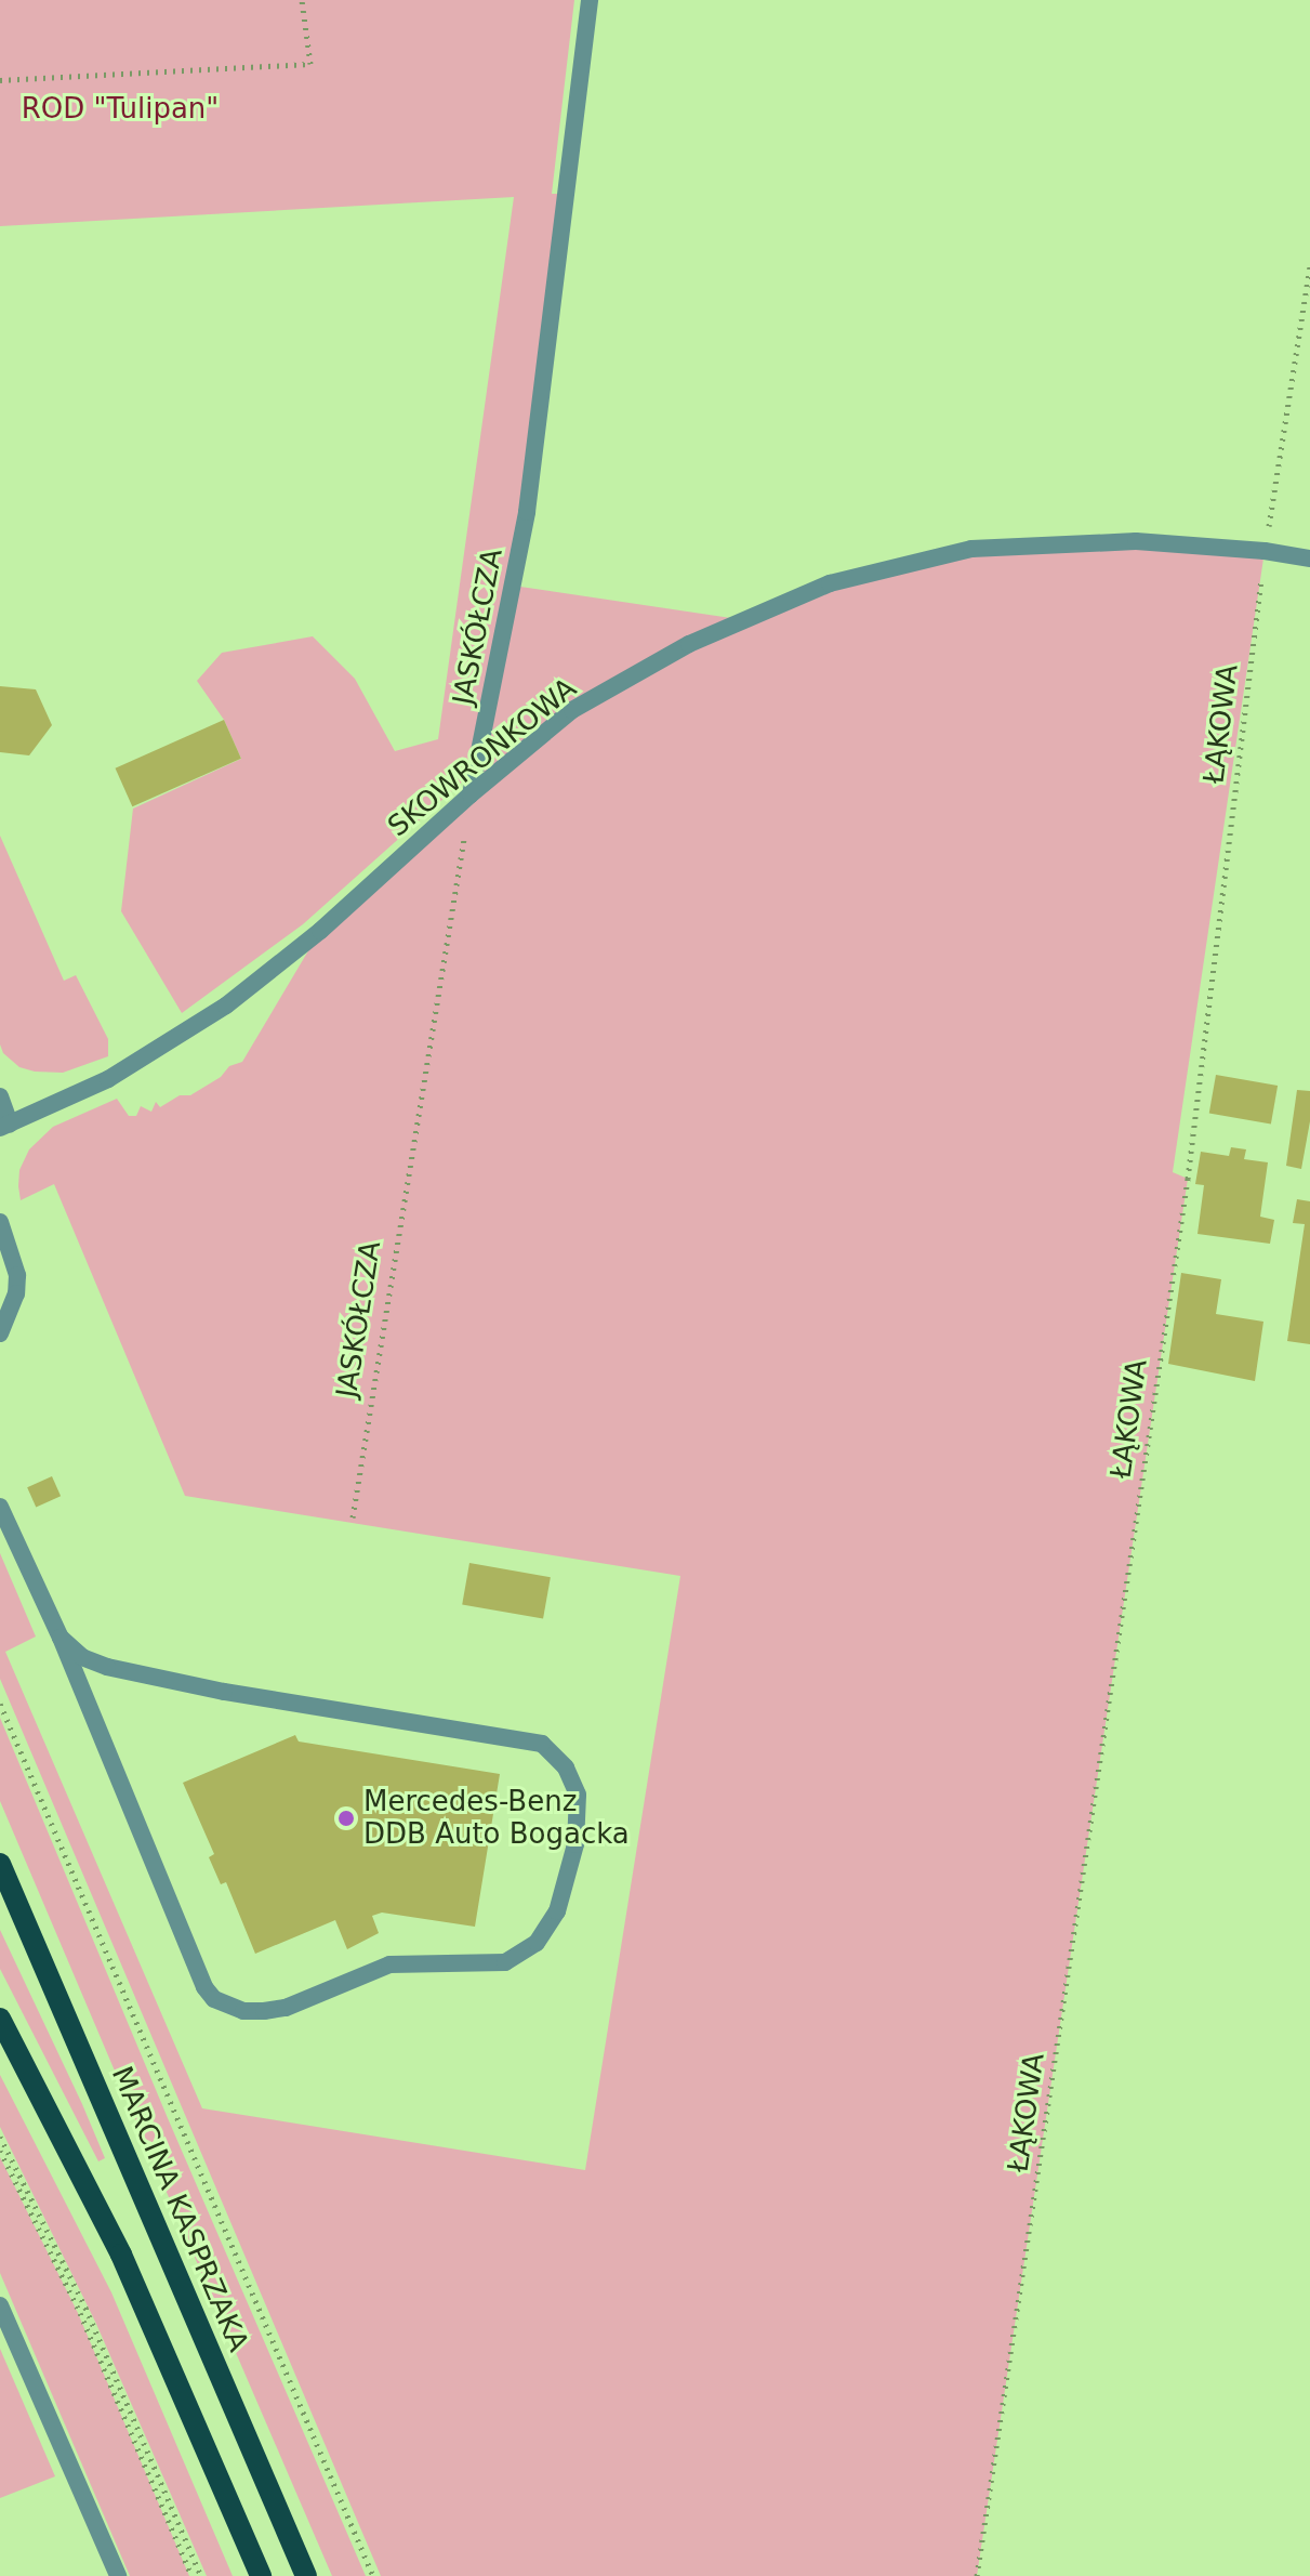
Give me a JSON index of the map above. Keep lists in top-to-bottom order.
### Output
{
  "streets": {
    "main road": ["MARCINA KASPRZAKA"],
    "street": ["JASKÓŁCZA", "SKOWRONKOWA"],
    "path": ["ŁĄKOWA"]
  },
  "crossings": [
    ["JASKÓŁCZA", "SKOWRONKOWA"],
    ["ŁĄKOWA", "SKOWRONKOWA"]
  ],
  "parks": ["ROD \"Tulipan\""],
  "places": ["Mercedes-Benz DDB Auto Bogacka"]
}
